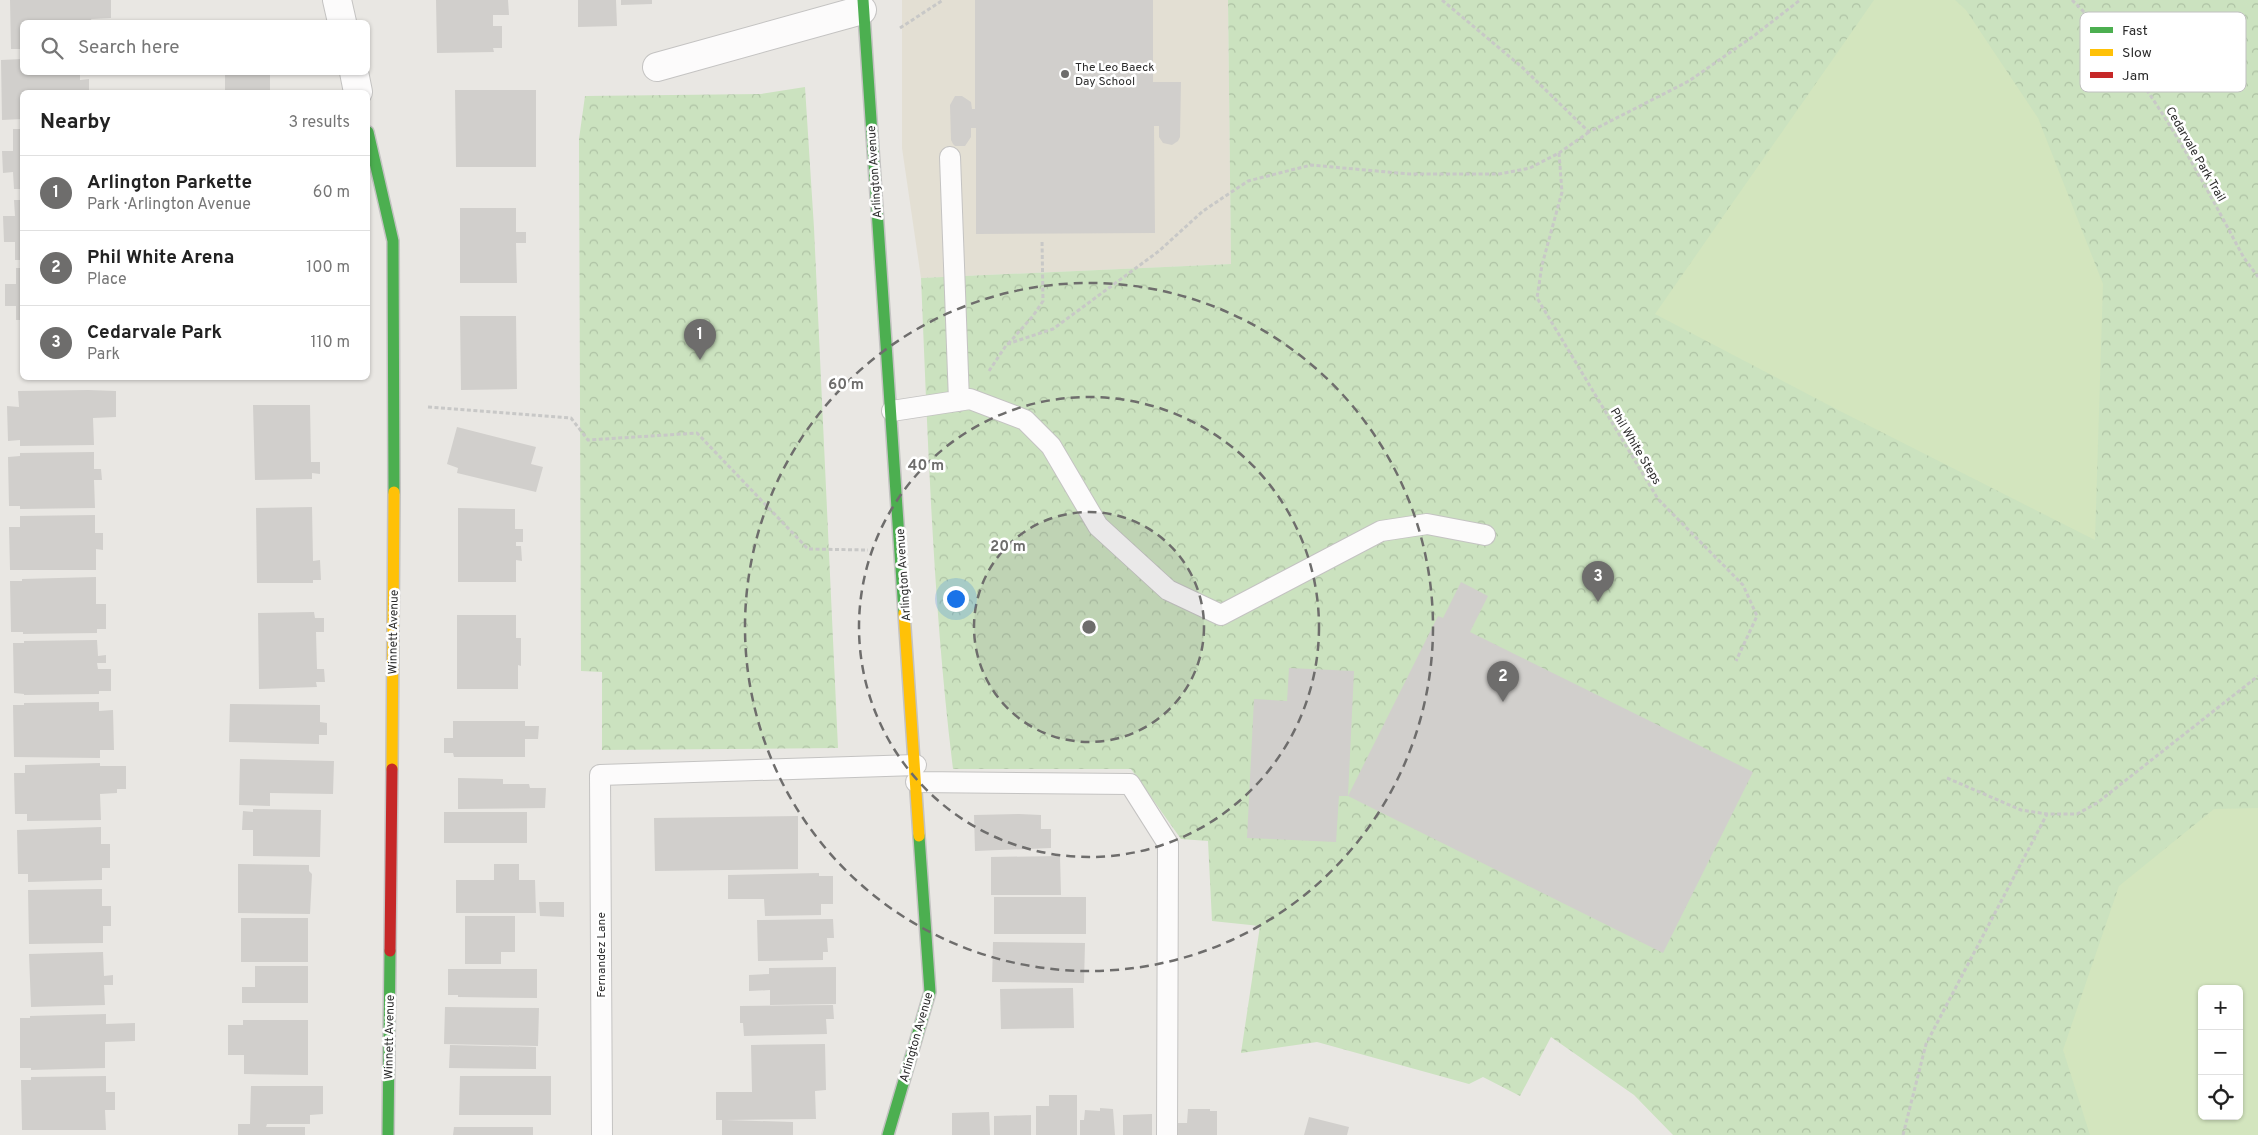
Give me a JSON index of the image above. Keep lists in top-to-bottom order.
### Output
{
  "streets": {
    "street": ["Arlington Avenue", "Winnett Avenue"],
    "lane": ["Fernandez Lane"],
    "path": ["Cedarvale Park Trail", "Phil White Steps"]
  },
  "crossings": [
    ["Arlington Avenue", "Fernandez Lane"]
  ],
  "places": ["The Leo Baeck Day School"],
  "legend": ["Fast", "Slow", "Jam"],
  "page": {
    "search": "Search here",
    "heading": ["Nearby", "3 results"],
    "list": [
      {
        "mark": "1",
        "name": "Arlington Parkette",
        "note": "Park · Arlington Avenue",
        "value": "60 m"
      },
      {
        "mark": "2",
        "name": "Phil White Arena",
        "note": "Place",
        "value": "100 m"
      },
      {
        "mark": "3",
        "name": "Cedarvale Park",
        "note": "Park",
        "value": "110 m"
      }
    ],
    "pins": ["1", "3", "2"],
    "map_buttons": ["+", "−"]
  },
  "rings": ["60 m", "40 m", "20 m"]
}
